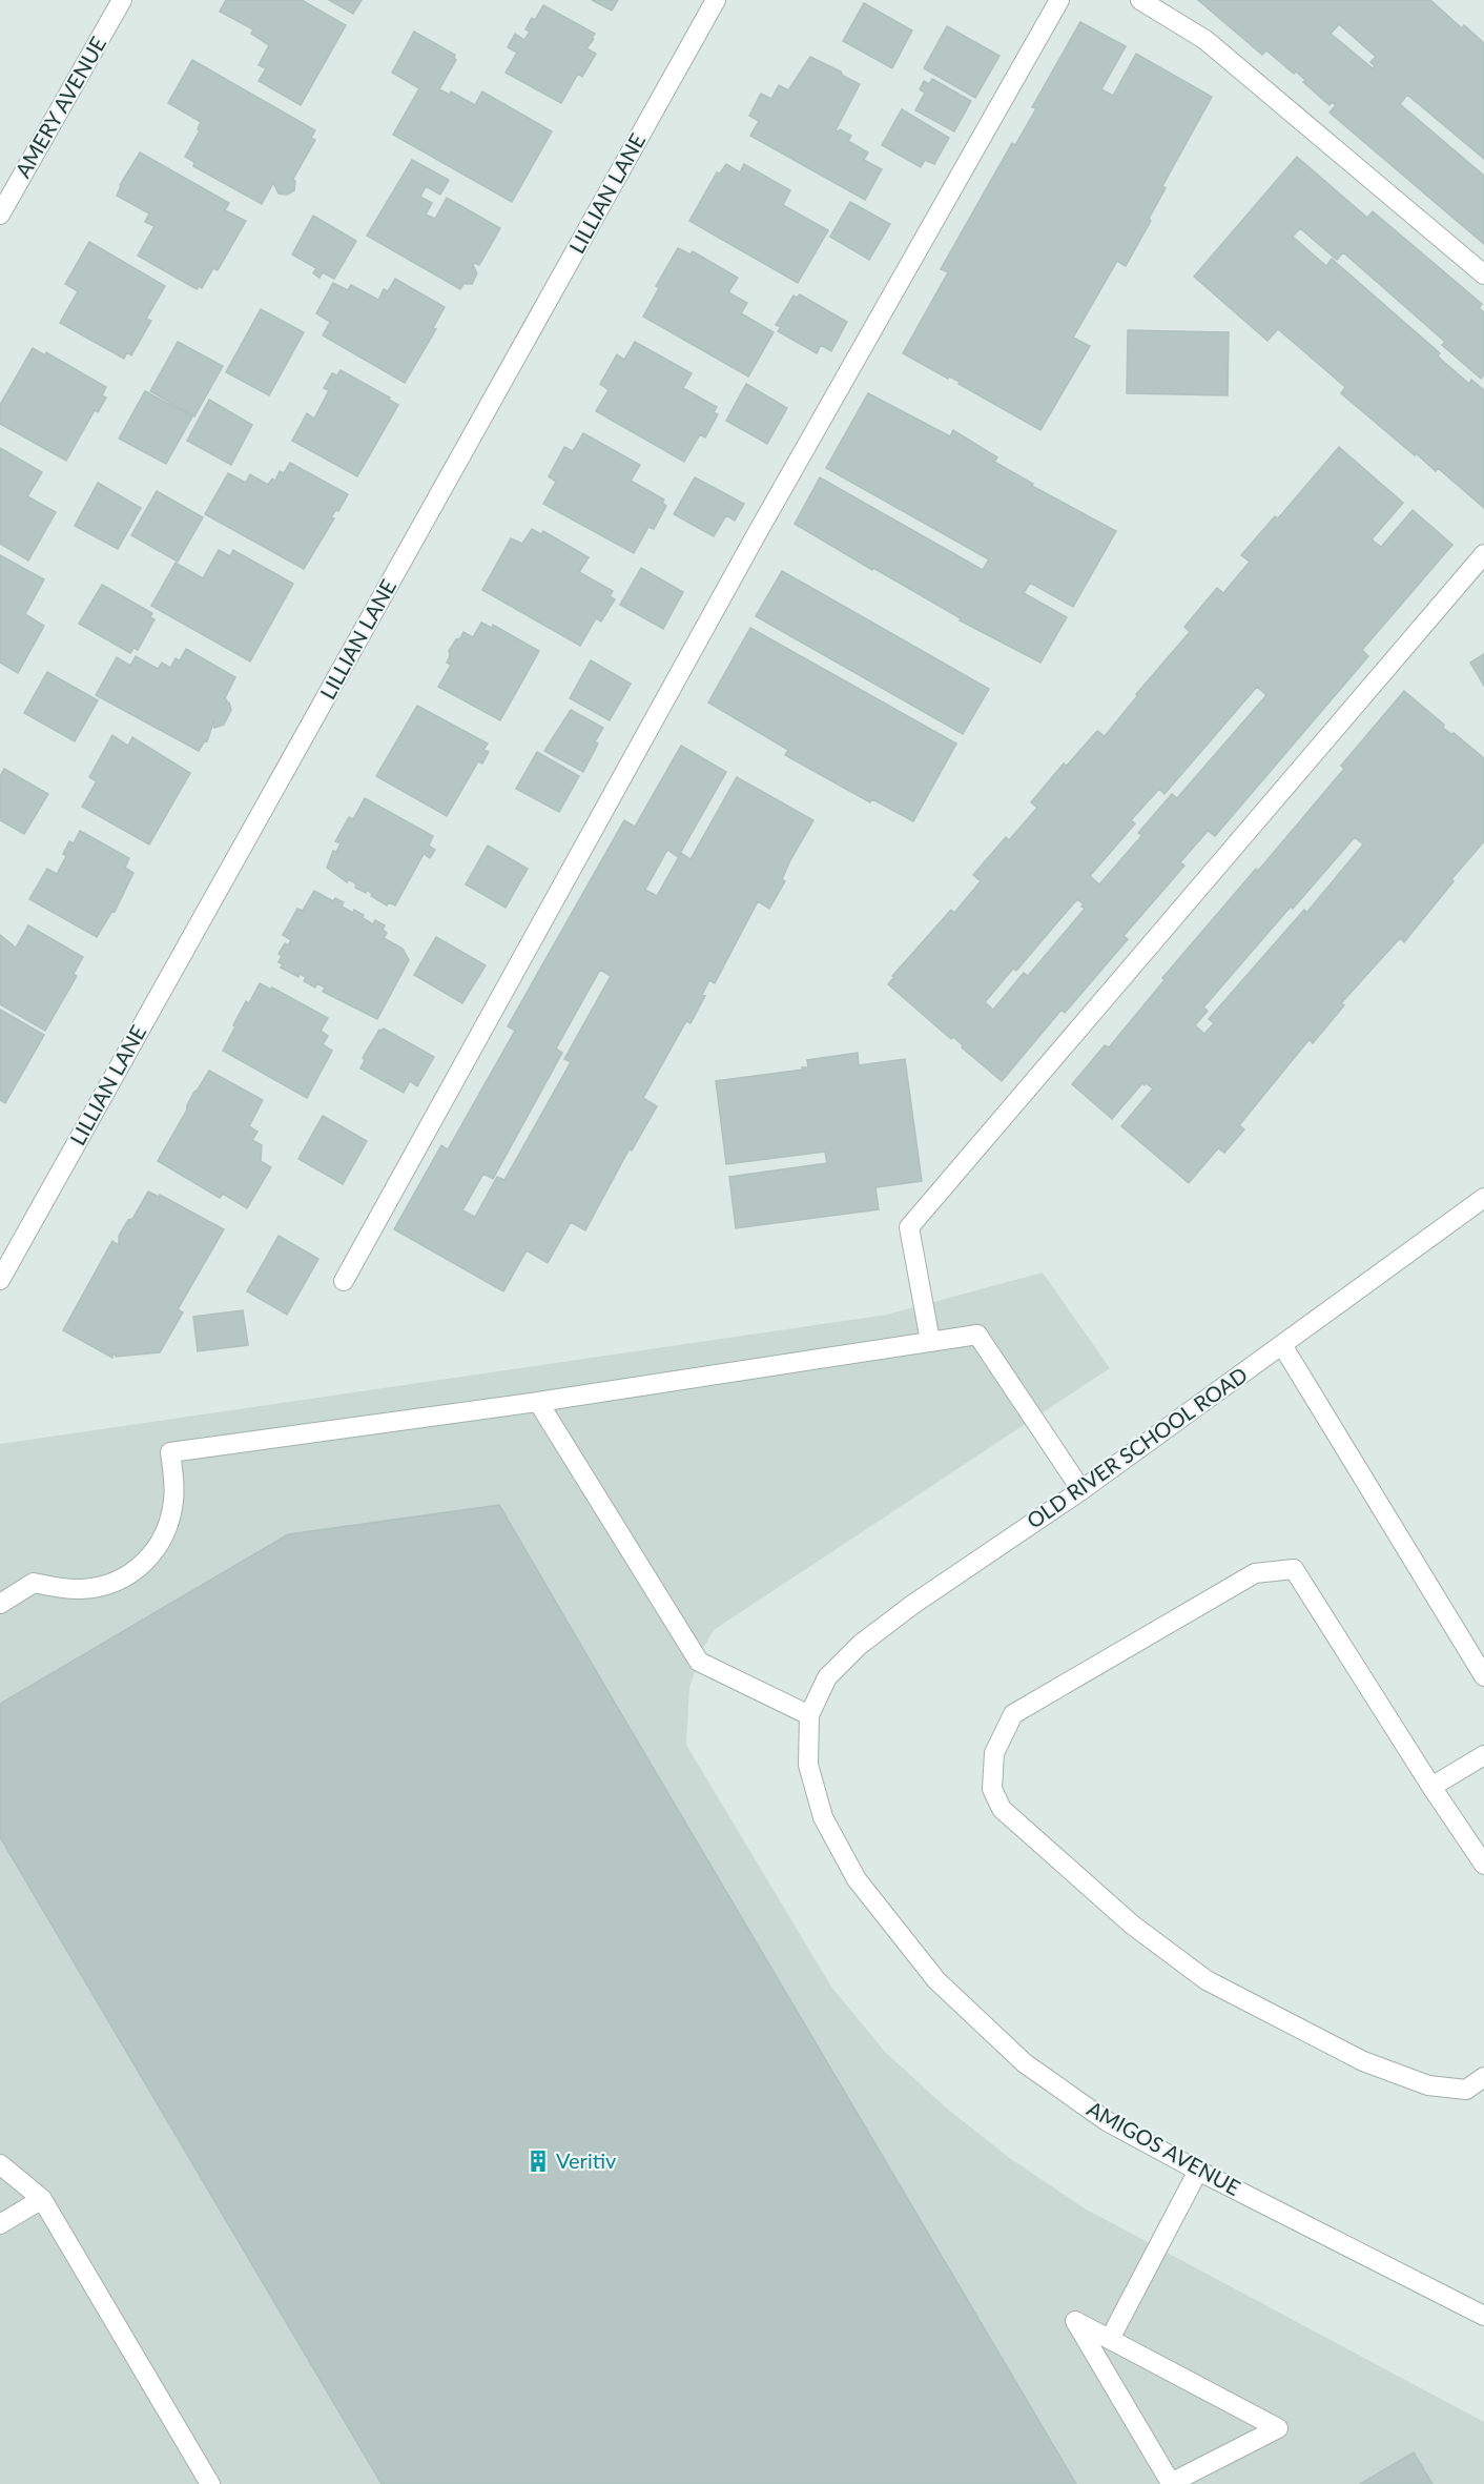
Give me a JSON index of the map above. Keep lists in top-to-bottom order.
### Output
{
  "streets": {
    "street": [
      "AMERY AVENUE",
      "LILLIAN LANE",
      "OLD RIVER SCHOOL ROAD",
      "AMIGOS AVENUE"
    ]
  },
  "crossings": [
    ["OLD RIVER SCHOOL ROAD", "AMIGOS AVENUE"]
  ],
  "places": {
    "building": ["Veritiv"]
  }
}
